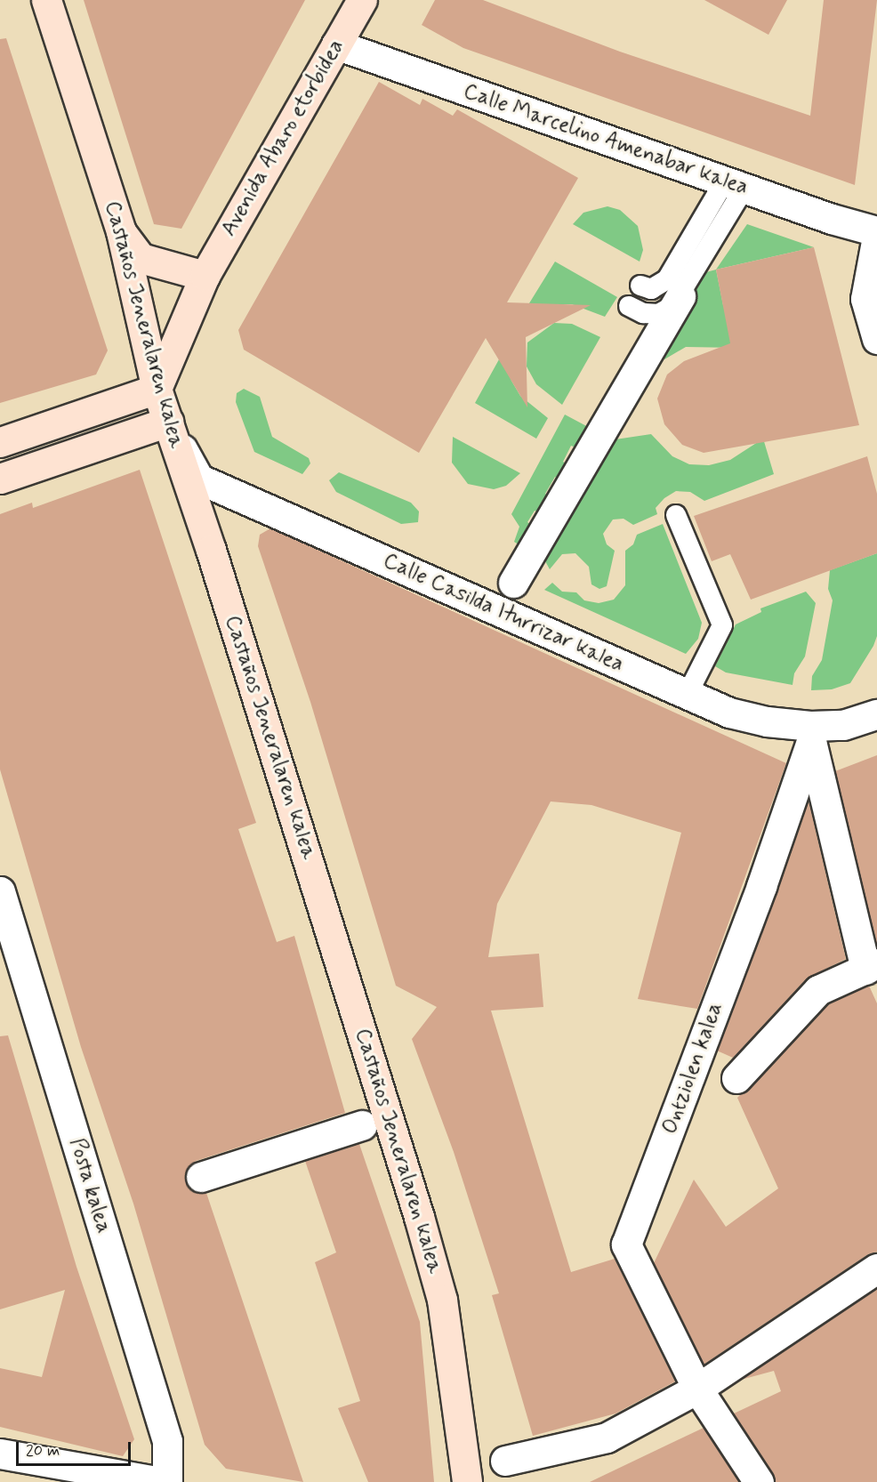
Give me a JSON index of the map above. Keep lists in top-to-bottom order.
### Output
{
  "streets": {
    "street": [
      "Avenida Abaro etorbidea",
      "Calle Marcelino Amenabar kalea",
      "Castaños Jeneralaren kalea",
      "Calle Casilda Iturrizar kalea",
      "Ontziolen kalea",
      "Posta kalea"
    ]
  },
  "crossings": [
    ["Avenida Abaro etorbidea", "Calle Marcelino Amenabar kalea"],
    ["Avenida Abaro etorbidea", "Castaños Jeneralaren kalea"],
    ["Avenida Abaro etorbidea", "Calle Casilda Iturrizar kalea"],
    ["Castaños Jeneralaren kalea", "Calle Casilda Iturrizar kalea"]
  ],
  "scale_bar": "20 m"
}
